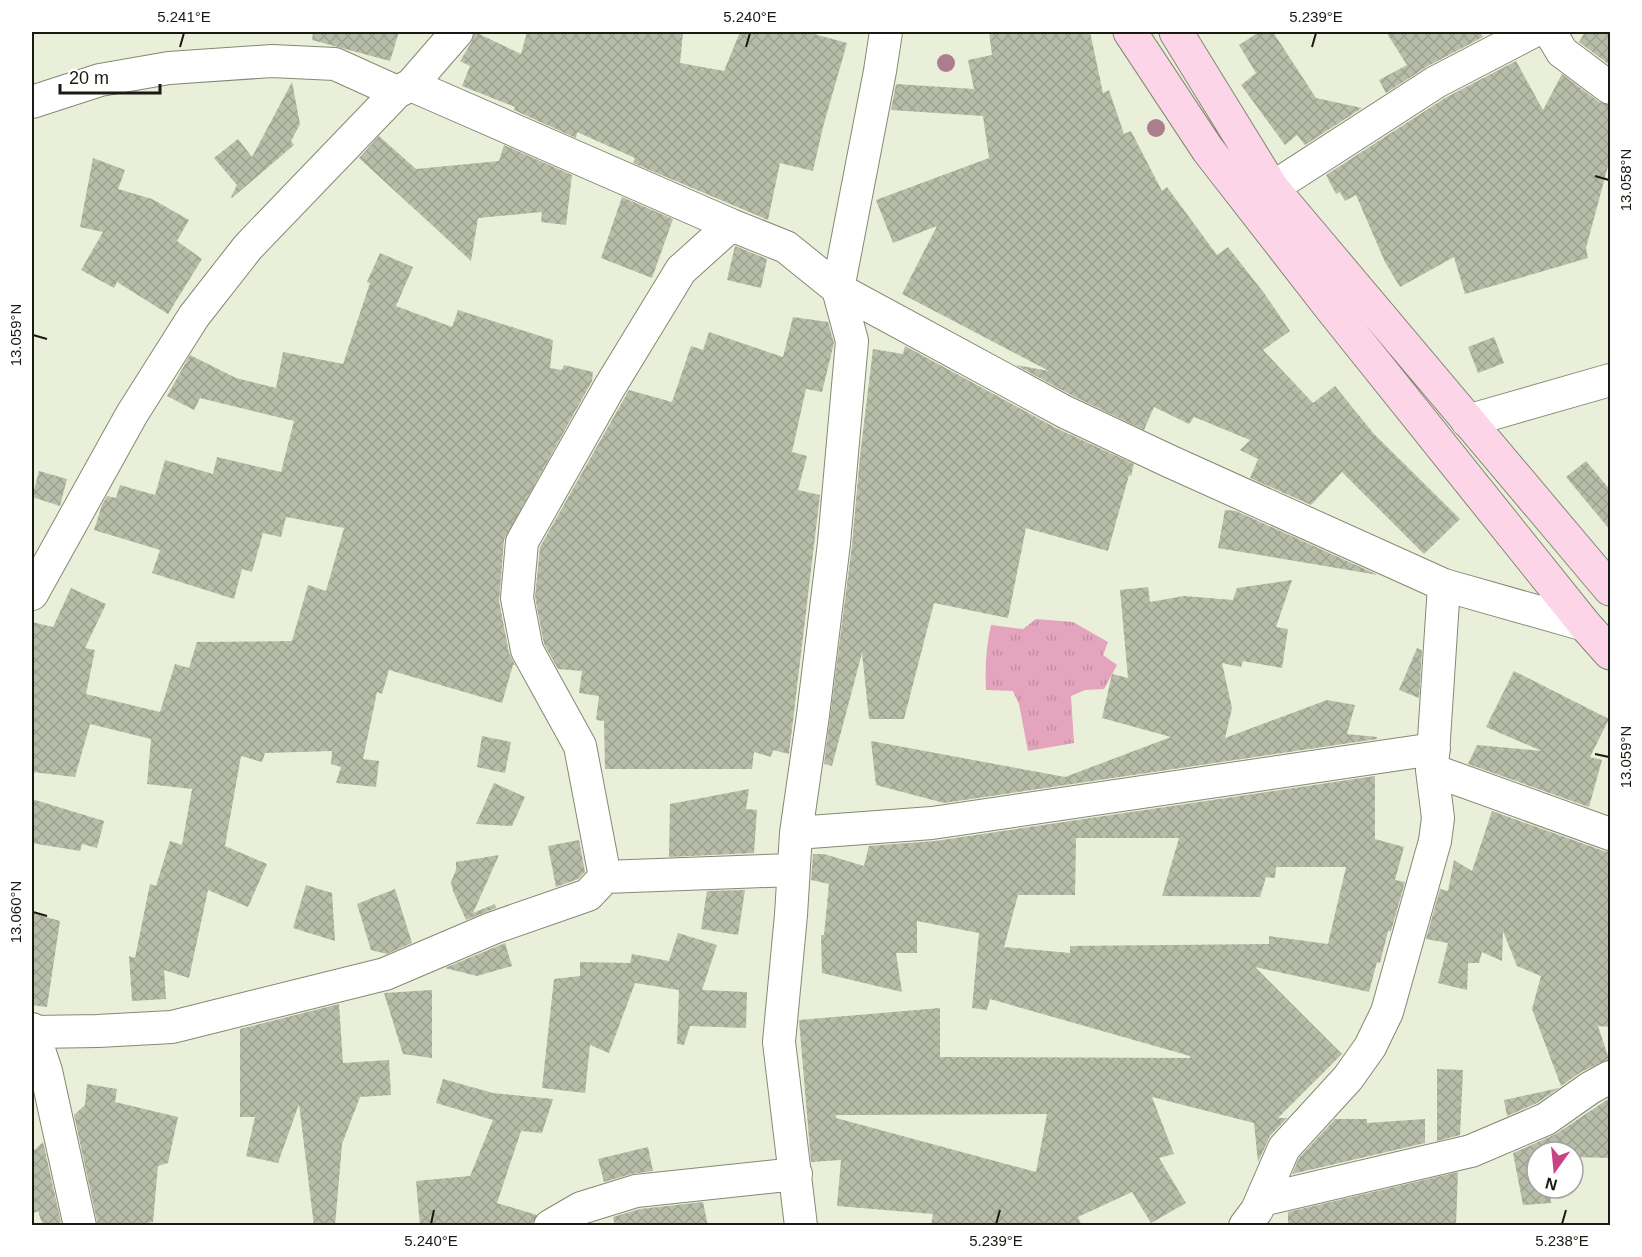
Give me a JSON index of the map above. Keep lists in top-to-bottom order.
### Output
{
  "scale_bar": "20 m",
  "north": "bottom",
  "coordinates": [
    "5.241°E",
    "5.240°E",
    "5.239°E",
    "13.058°N",
    "13.059°N",
    "13.060°N",
    "5.238°E"
  ]
}
